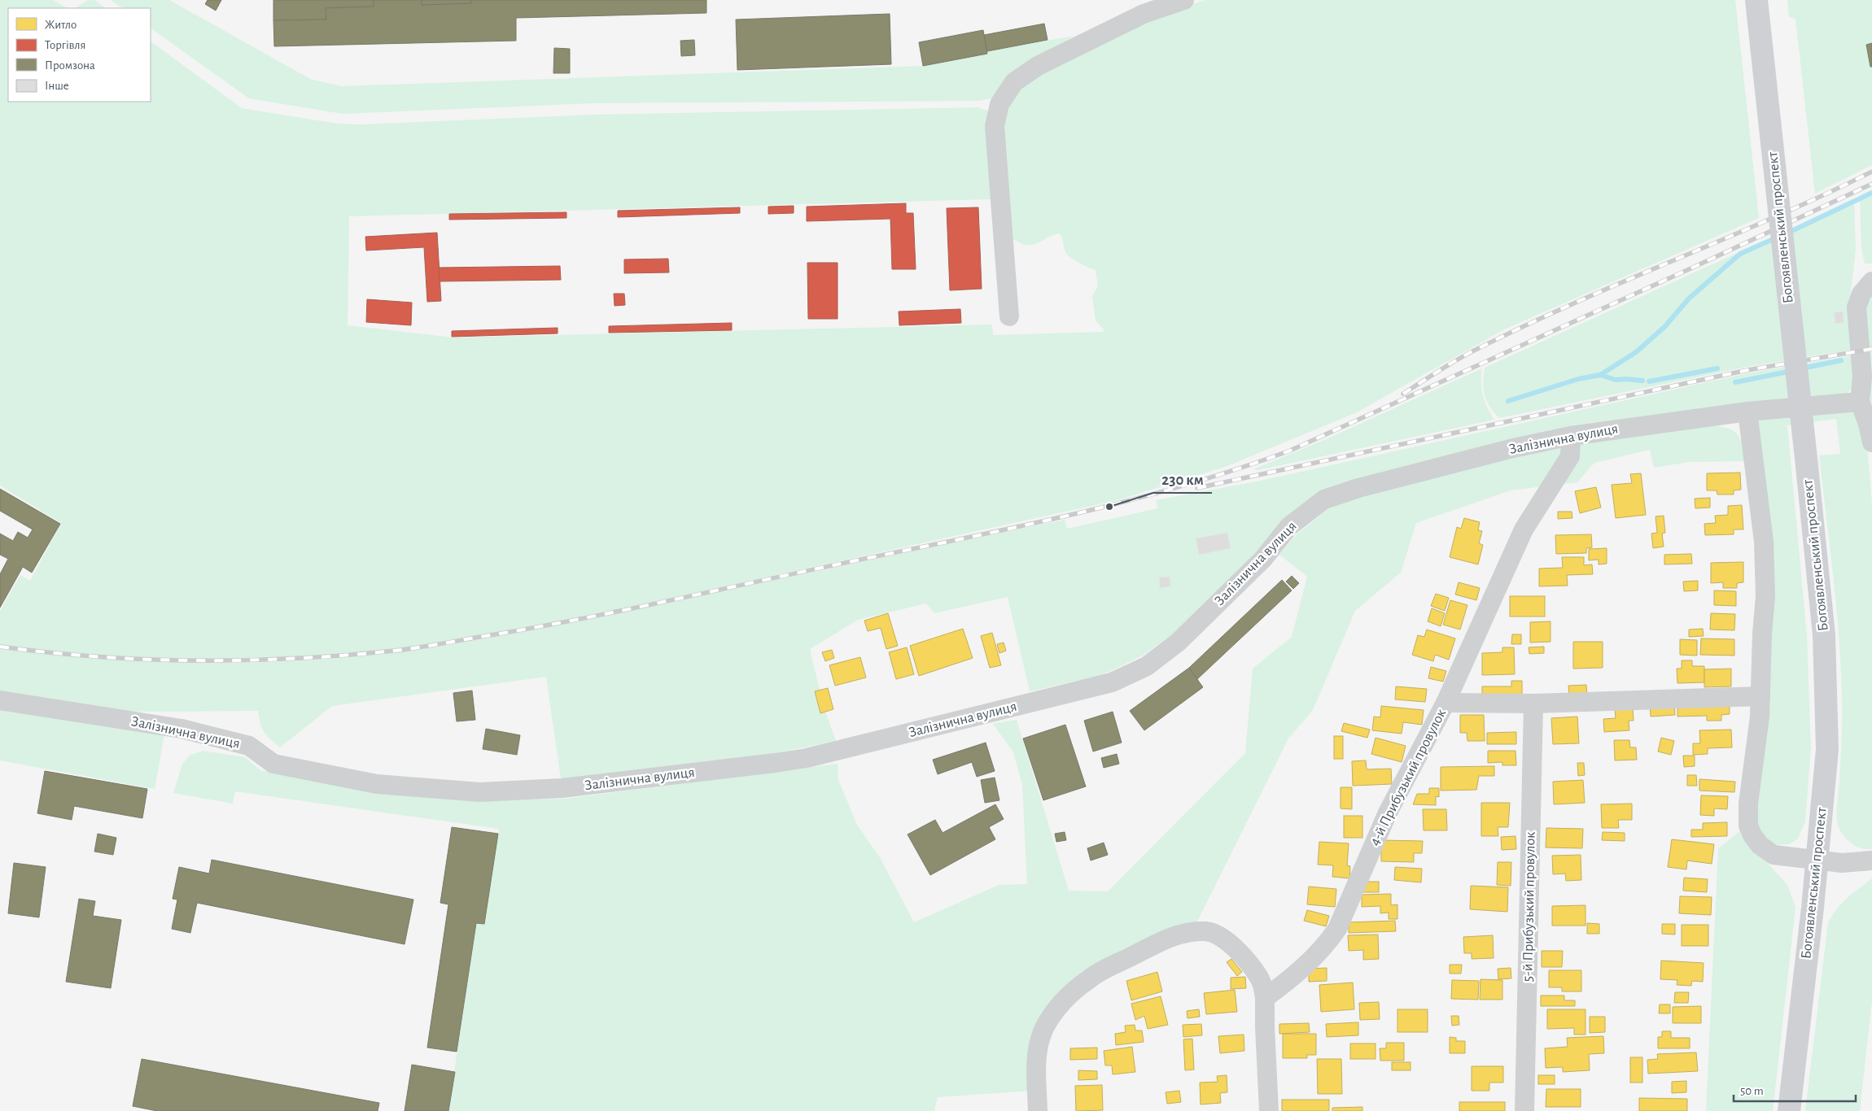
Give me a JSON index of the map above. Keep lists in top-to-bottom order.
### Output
{
  "streets": {
    "main road": ["Богоявленський проспект"],
    "street": ["Залізнична вулиця", "4-й Прибузький провулок", "5-й Прибузький провулок"]
  },
  "crossings": [
    ["Залізнична вулиця", "4-й Прибузький провулок"]
  ],
  "places": ["230 км"],
  "legend": [
    "Житло",
    "Торгівля",
    "Промзона",
    "Інше"
  ],
  "scale_bar": "50 m"
}
